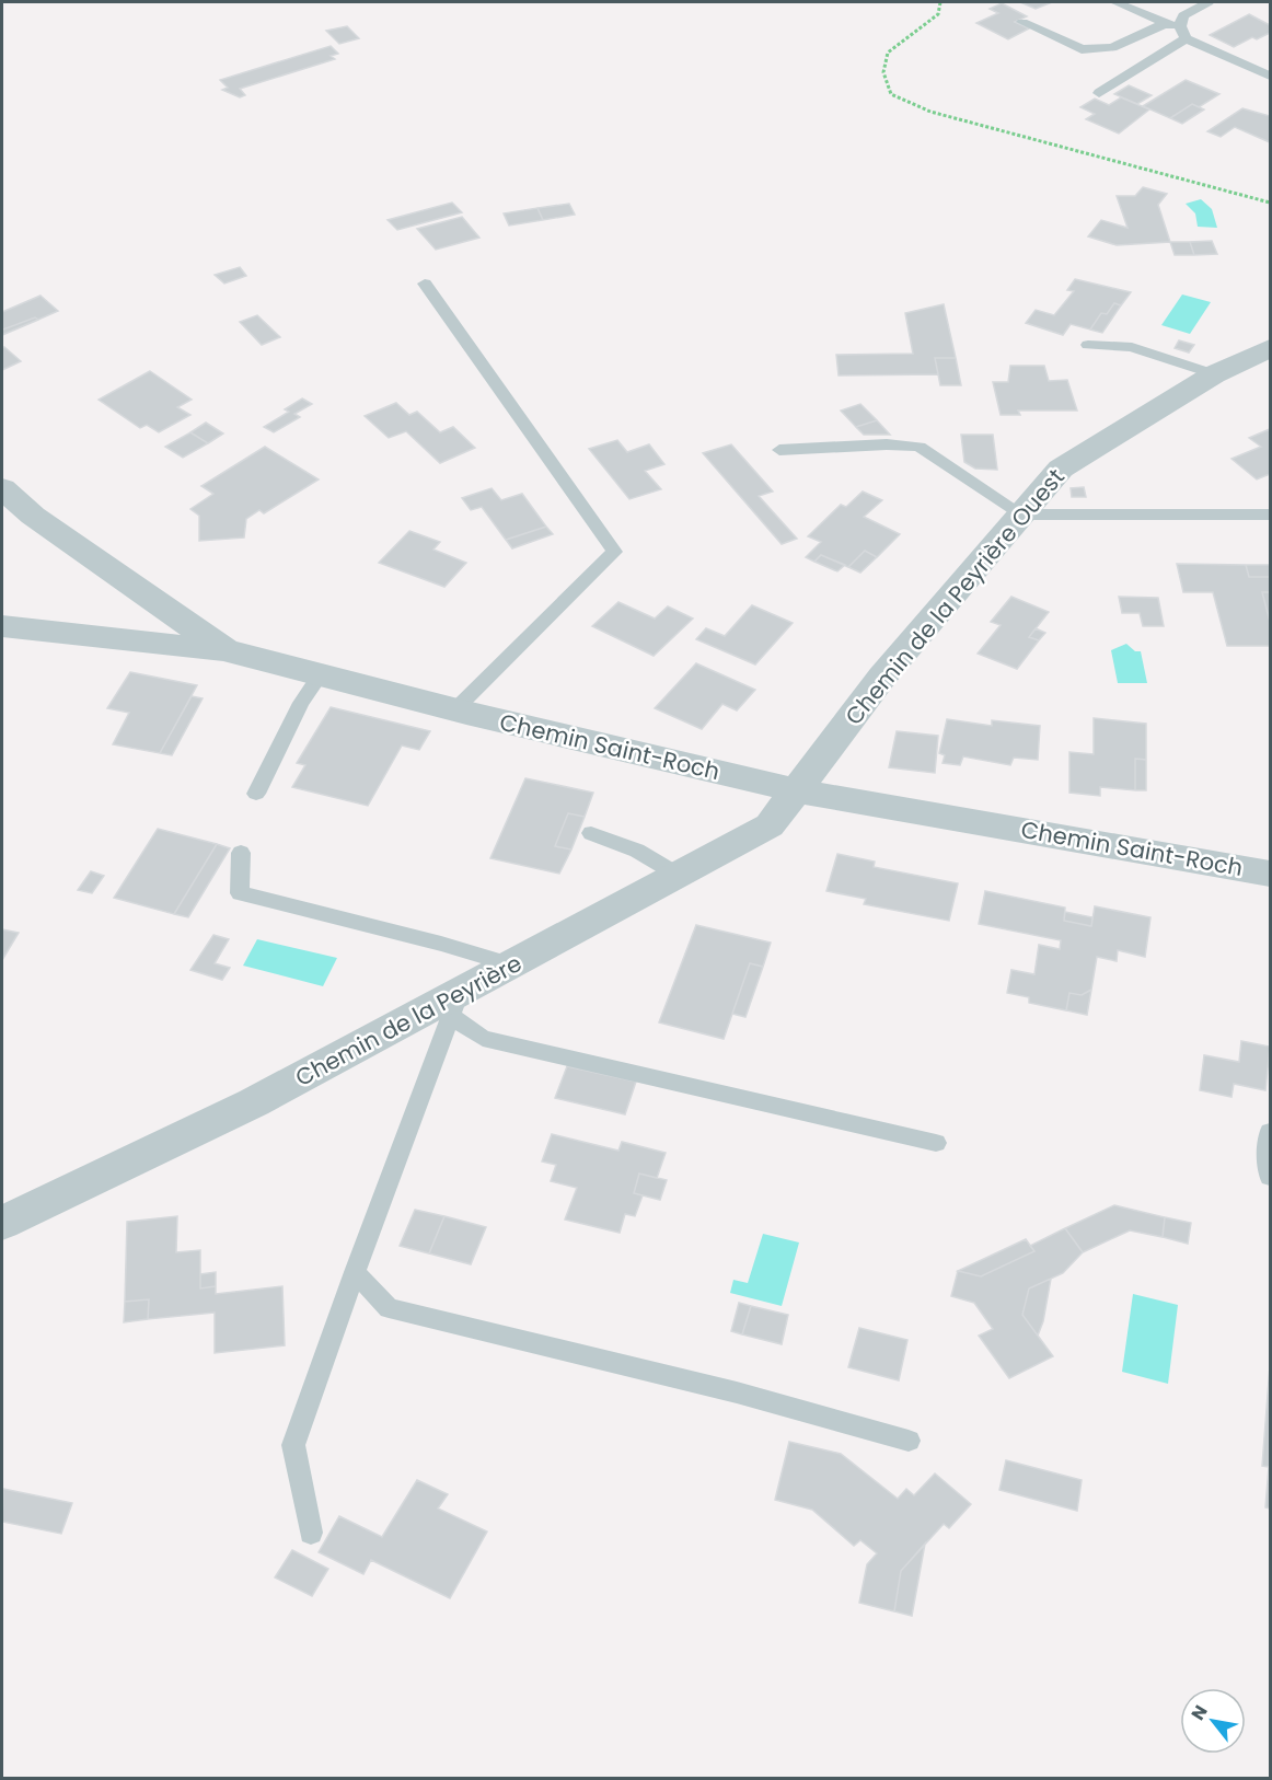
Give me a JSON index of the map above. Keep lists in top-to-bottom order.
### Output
{
  "streets": {
    "street": ["Chemin de la Peyrière Ouest", "Chemin Saint-Roch", "Chemin de la Peyrière"]
  },
  "crossings": [
    ["Chemin de la Peyrière Ouest", "Chemin Saint-Roch"],
    ["Chemin de la Peyrière Ouest", "Chemin de la Peyrière"],
    ["Chemin Saint-Roch", "Chemin de la Peyrière"]
  ],
  "north": "top left"
}
